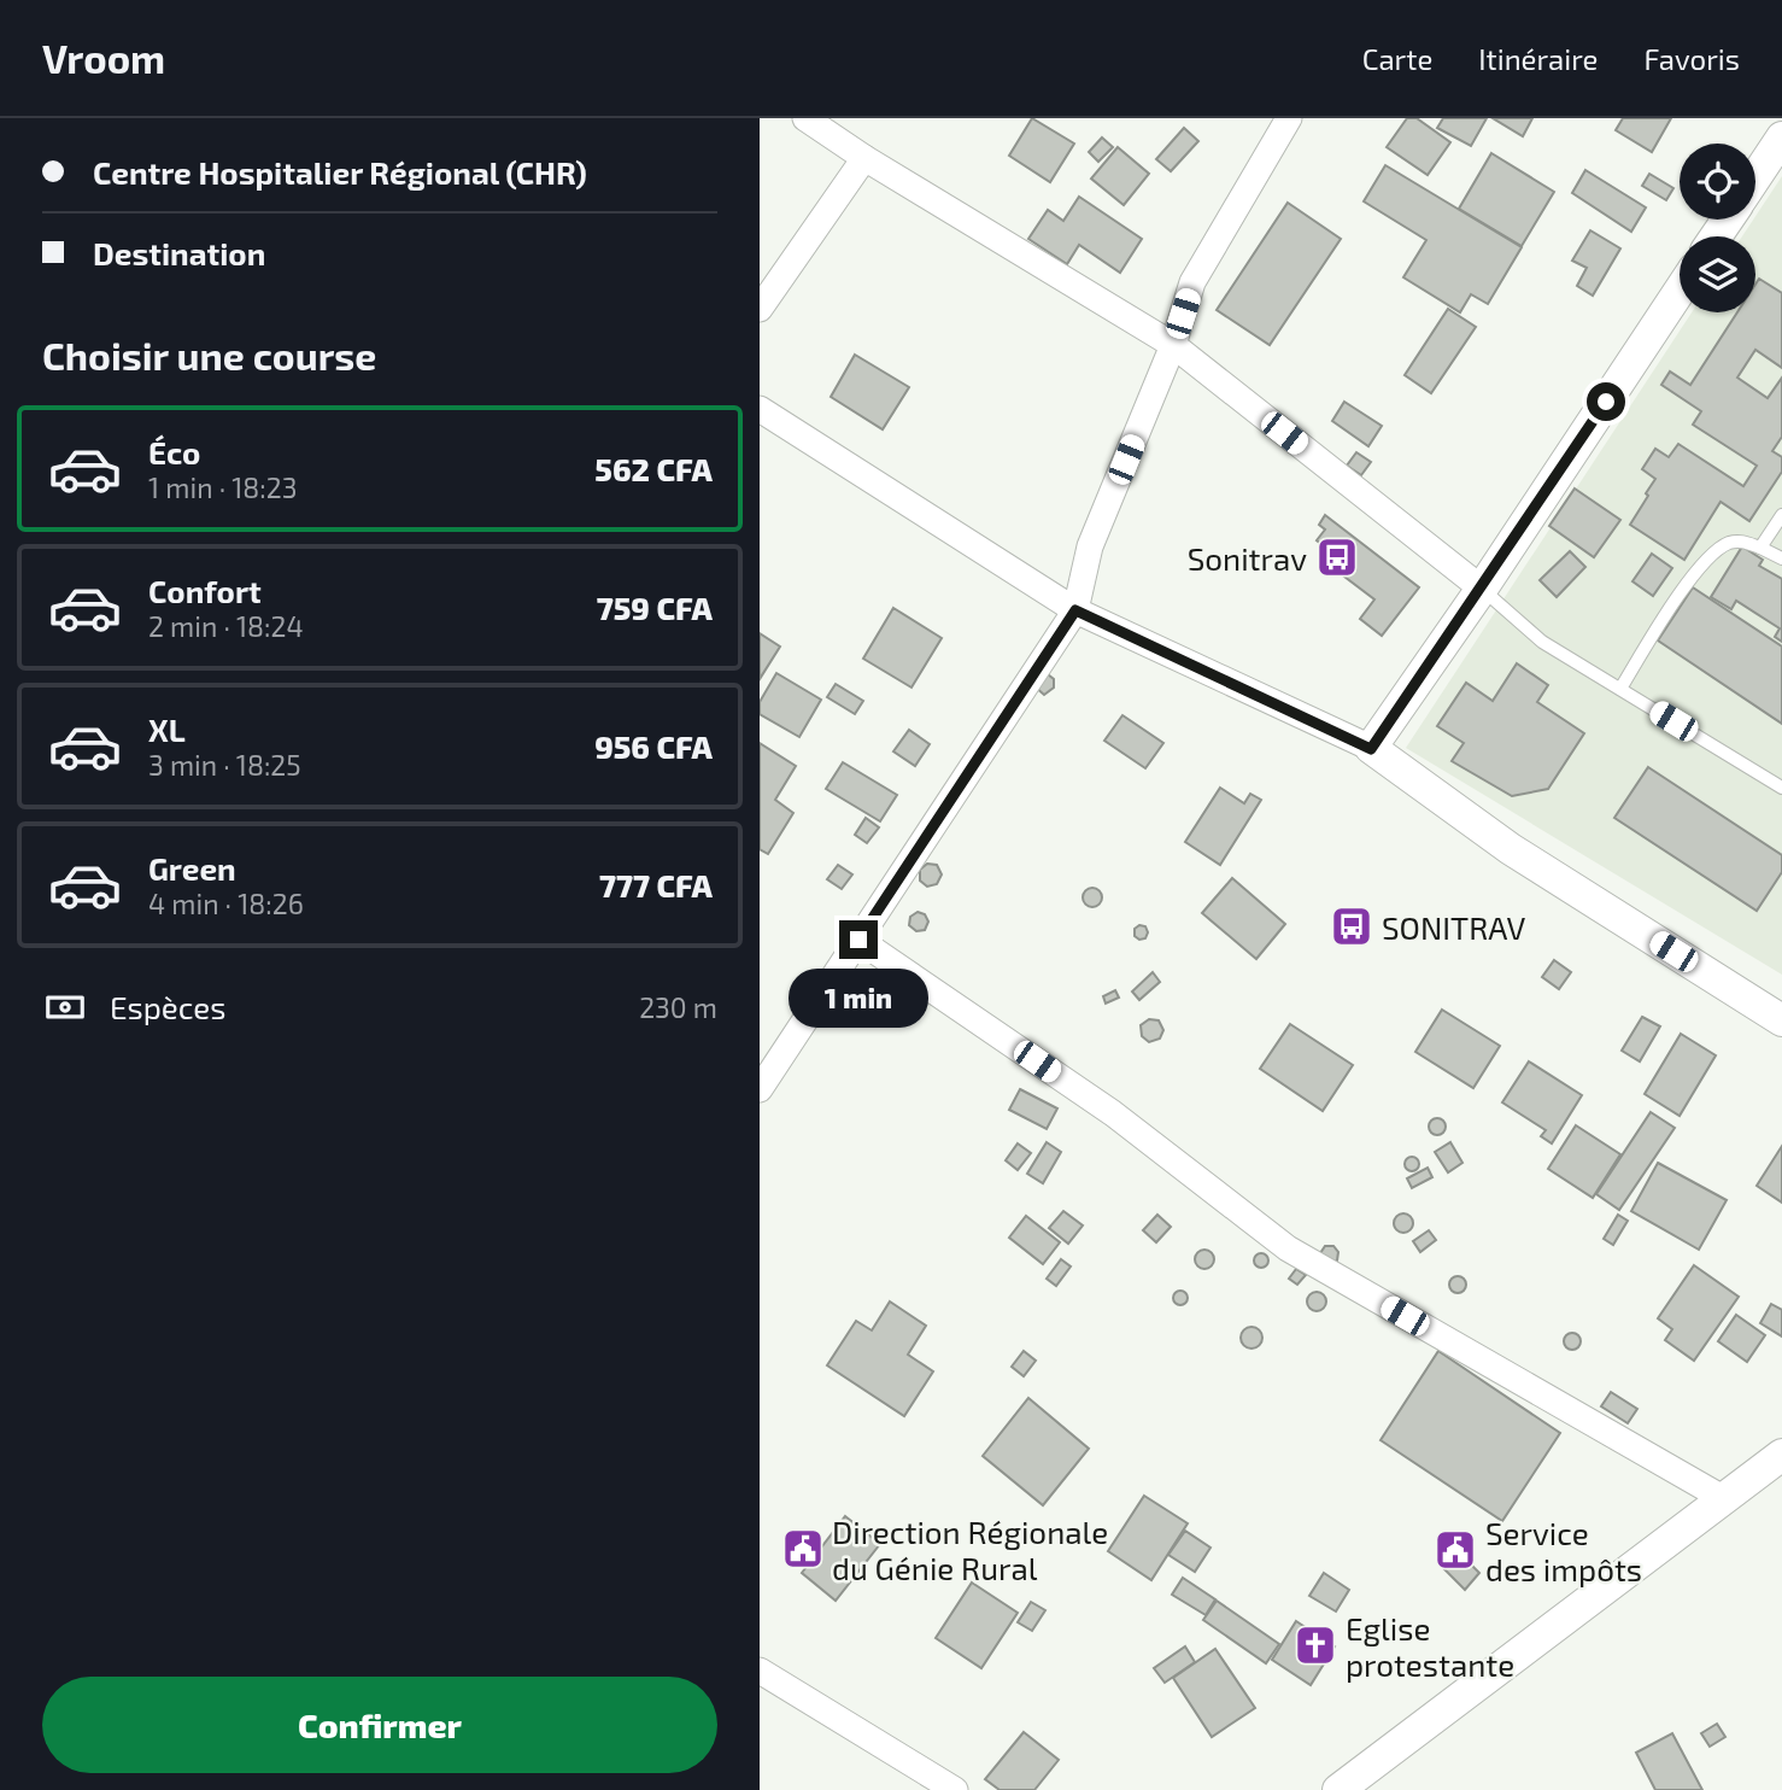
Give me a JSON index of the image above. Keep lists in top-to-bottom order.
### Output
{
  "places": {
    "bus stop": ["Sonitrav", "SONITRAV"],
    "public building": ["Direction Régionale du Génie Rural", "Service des impôts"],
    "church": ["Eglise protestante"]
  },
  "page": {
    "header": "Vroom",
    "nav": ["Carte", "Itinéraire", "Favoris"],
    "banner": ["Centre Hospitalier Régional (CHR)", "Destination"],
    "heading": "Choisir une course",
    "list": [
      {
        "name": "Éco",
        "note": "1 min · 18:23",
        "value": "562 CFA"
      },
      {
        "name": "Confort",
        "note": "2 min · 18:24",
        "value": "759 CFA"
      },
      {
        "name": "XL",
        "note": "3 min · 18:25",
        "value": "956 CFA"
      },
      {
        "name": "Green",
        "note": "4 min · 18:26",
        "value": "777 CFA"
      }
    ],
    "pay": ["Espèces", "230 m"],
    "bubble": "1 min",
    "buttons": "Confirmer"
  }
}
